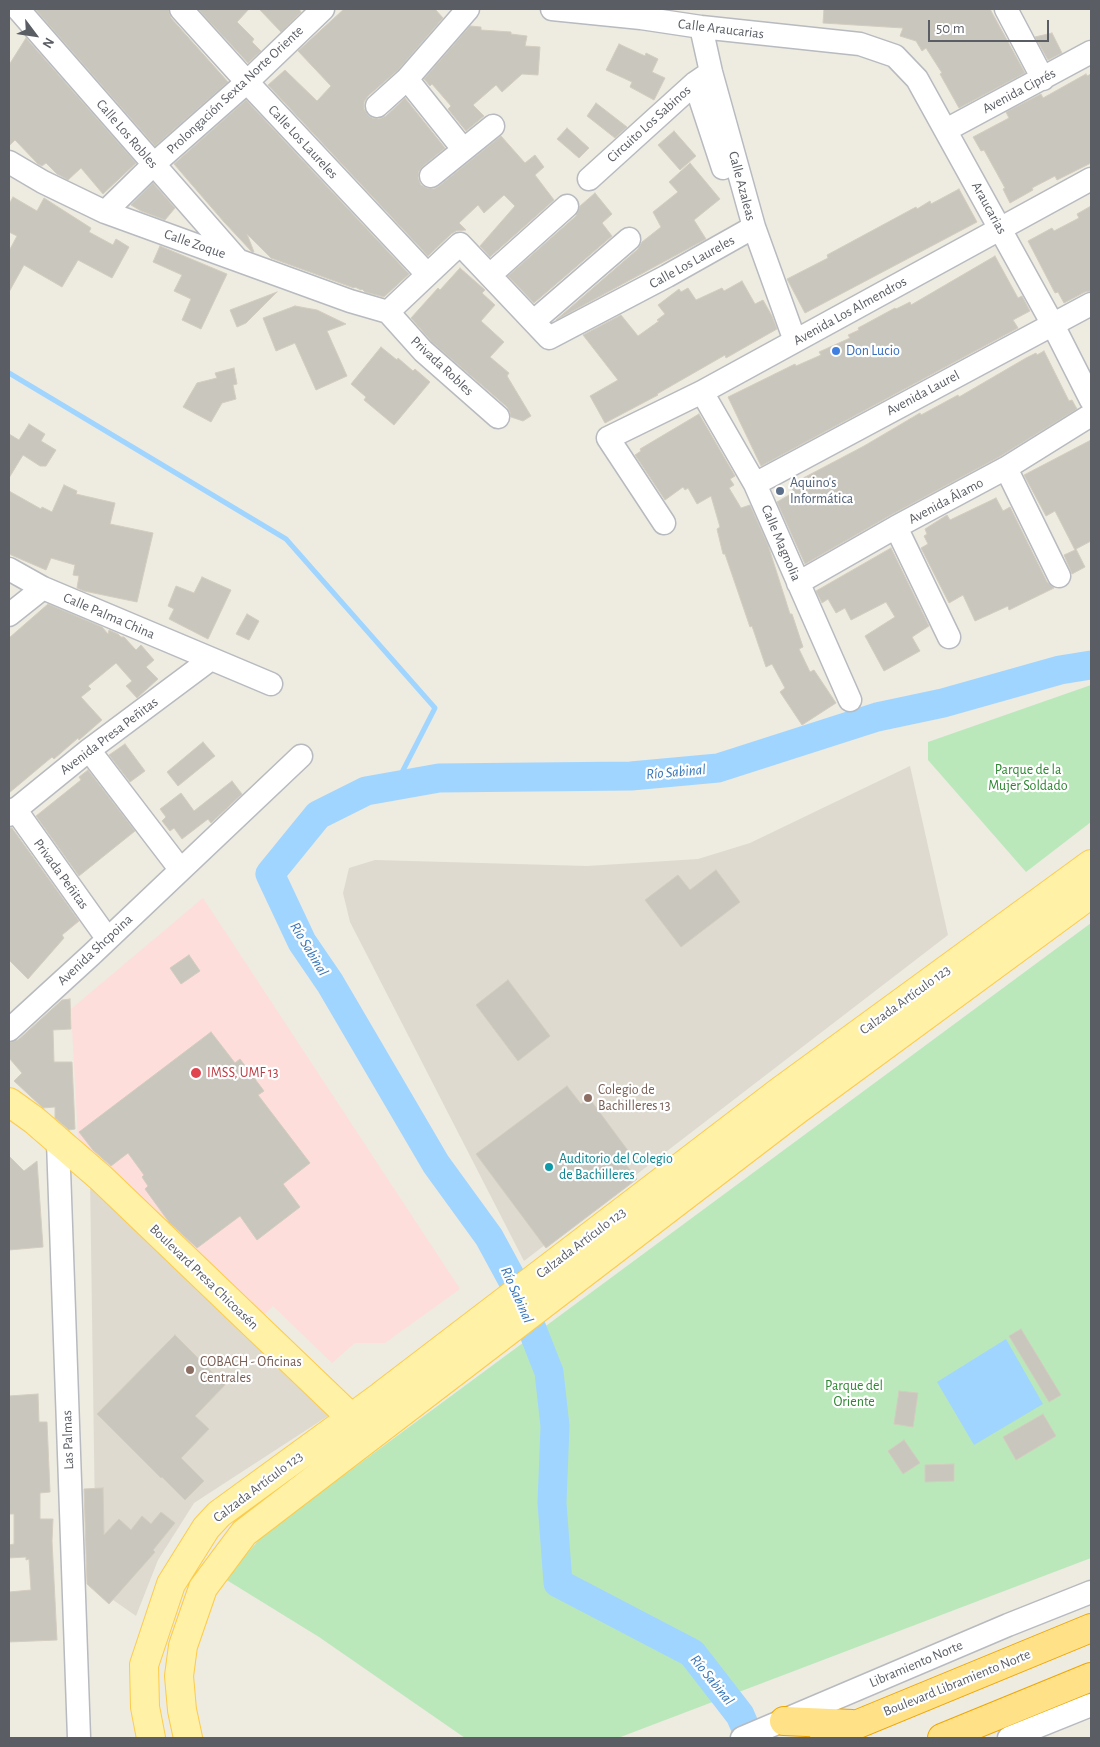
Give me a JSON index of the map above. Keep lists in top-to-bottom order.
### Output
{
  "streets": {
    "highway": ["Boulevard Libramiento Norte"],
    "main road": ["Calzada Artículo 123", "Boulevard Presa Chicoasén"],
    "street": [
      "Calle Araucarias",
      "Prolongación Sexta Norte Oriente",
      "Avenida Ciprés",
      "Circuito Los Sabinos",
      "Calle Los Robles",
      "Calle Los Laureles",
      "Calle Azaleas",
      "Araucarias",
      "Calle Zoque",
      "Avenida Los Almendros",
      "Privada Robles",
      "Avenida Laurel",
      "Avenida Álamo",
      "Calle Magnolia",
      "Calle Palma China",
      "Avenida Presa Peñitas",
      "Privada Peñitas",
      "Avenida Shcpoina",
      "Las Palmas",
      "Libramiento Norte"
    ]
  },
  "crossings": [
    ["Calle Araucarias", "Calle Azaleas"],
    ["Calle Araucarias", "Araucarias"],
    ["Prolongación Sexta Norte Oriente", "Calle Los Robles"],
    ["Prolongación Sexta Norte Oriente", "Calle Los Laureles"],
    ["Prolongación Sexta Norte Oriente", "Calle Zoque"],
    ["Avenida Ciprés", "Araucarias"],
    ["Circuito Los Sabinos", "Calle Azaleas"],
    ["Calle Los Robles", "Calle Zoque"],
    ["Calle Los Laureles", "Calle Azaleas"],
    ["Calle Azaleas", "Avenida Los Almendros"],
    ["Araucarias", "Avenida Los Almendros"],
    ["Araucarias", "Avenida Laurel"],
    ["Calle Zoque", "Privada Robles"],
    ["Avenida Los Almendros", "Calle Magnolia"],
    ["Avenida Laurel", "Calle Magnolia"],
    ["Avenida Álamo", "Calle Magnolia"],
    ["Calle Palma China", "Avenida Presa Peñitas"],
    ["Avenida Presa Peñitas", "Privada Peñitas"],
    ["Privada Peñitas", "Avenida Shcpoina"],
    ["Calzada Artículo 123", "Boulevard Presa Chicoasén"],
    ["Boulevard Presa Chicoasén", "Las Palmas"]
  ],
  "water": ["Río Sabinal"],
  "parks": ["Parque de la Mujer Soldado", "Parque del Oriente"],
  "places": [
    "Don Lucio",
    "Aquino's Informática",
    "IMSS, UMF 13",
    "Colegio de Bachilleres 13",
    "Auditorio del Colegio de Bachilleres",
    "COBACH - Oficinas Centrales"
  ],
  "scale_bar": "50 m",
  "north": "bottom right"
}
